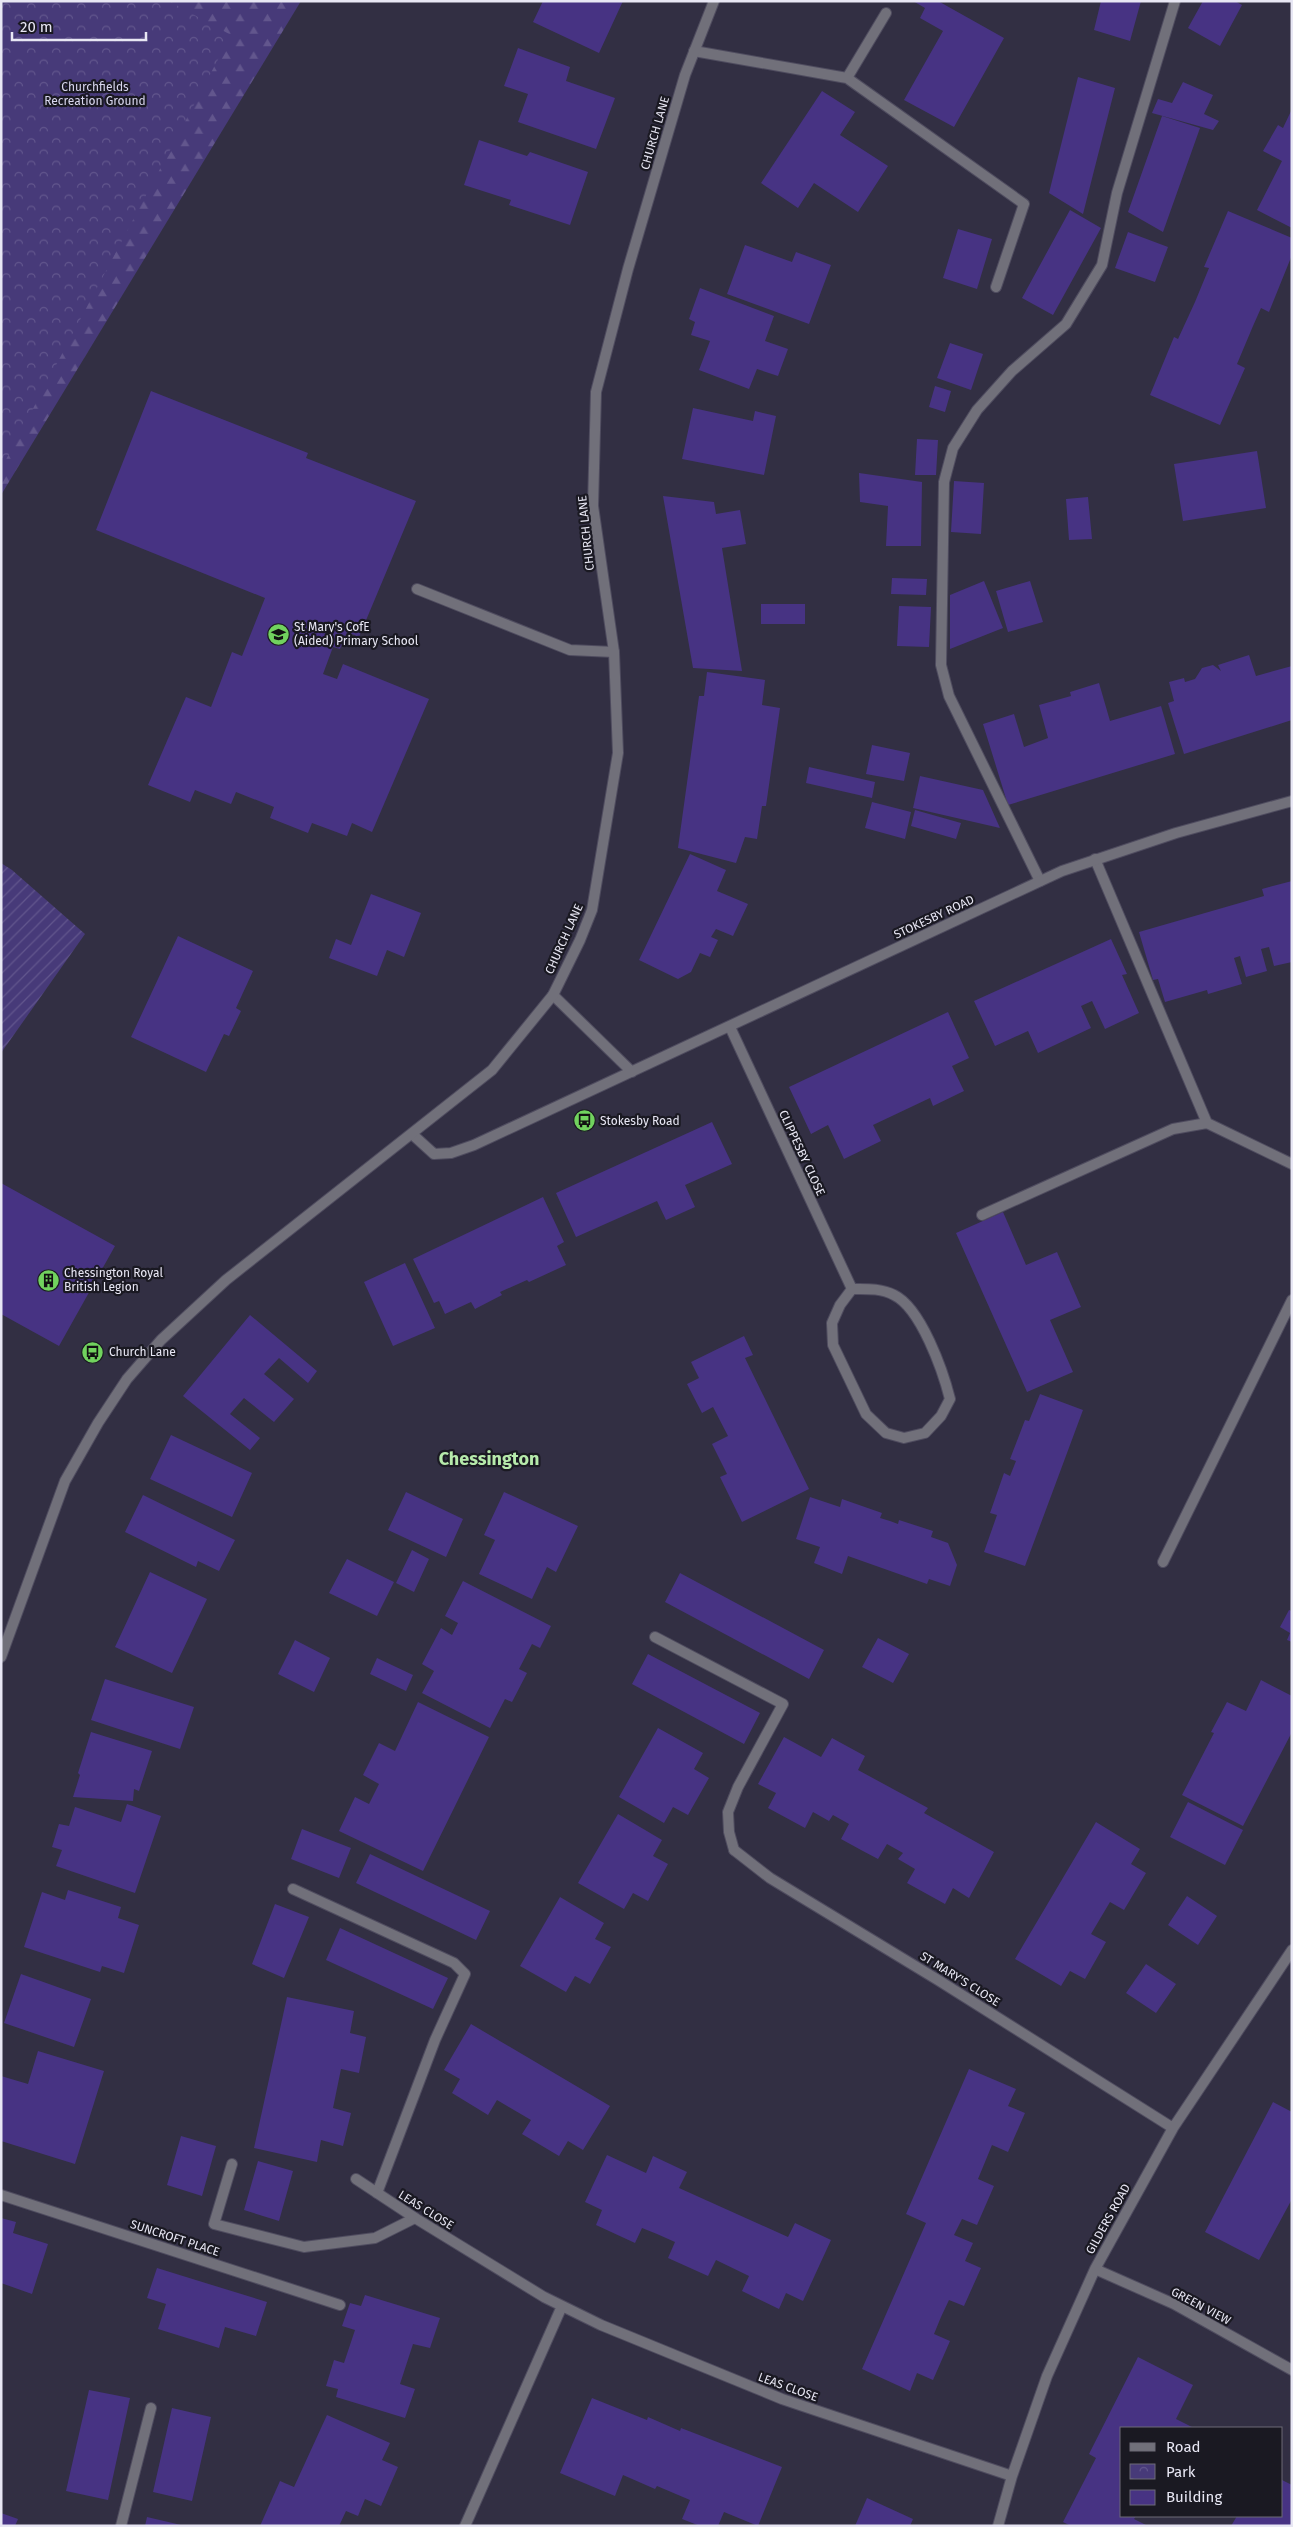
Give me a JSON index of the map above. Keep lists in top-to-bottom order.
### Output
{
  "streets": {
    "street": [
      "CHURCH LANE",
      "STOKESBY ROAD",
      "CLIPPESBY CLOSE",
      "ST MARY'S CLOSE",
      "LEAS CLOSE",
      "GILDERS ROAD",
      "SUNCROFT PLACE",
      "GREEN VIEW"
    ]
  },
  "crossings": [
    ["CHURCH LANE", "STOKESBY ROAD"],
    ["STOKESBY ROAD", "CLIPPESBY CLOSE"],
    ["ST MARY'S CLOSE", "GILDERS ROAD"],
    ["LEAS CLOSE", "GILDERS ROAD"],
    ["GILDERS ROAD", "GREEN VIEW"]
  ],
  "districts": ["Chessington"],
  "parks": ["Churchfields Recreation Ground"],
  "places": {
    "school or university": ["St Mary's CofE (Aided) Primary School"],
    "bus stop": ["Stokesby Road", "Church Lane"],
    "building": ["Chessington Royal British Legion"]
  },
  "legend": ["Road", "Park", "Building"],
  "scale_bar": "20 m"
}
